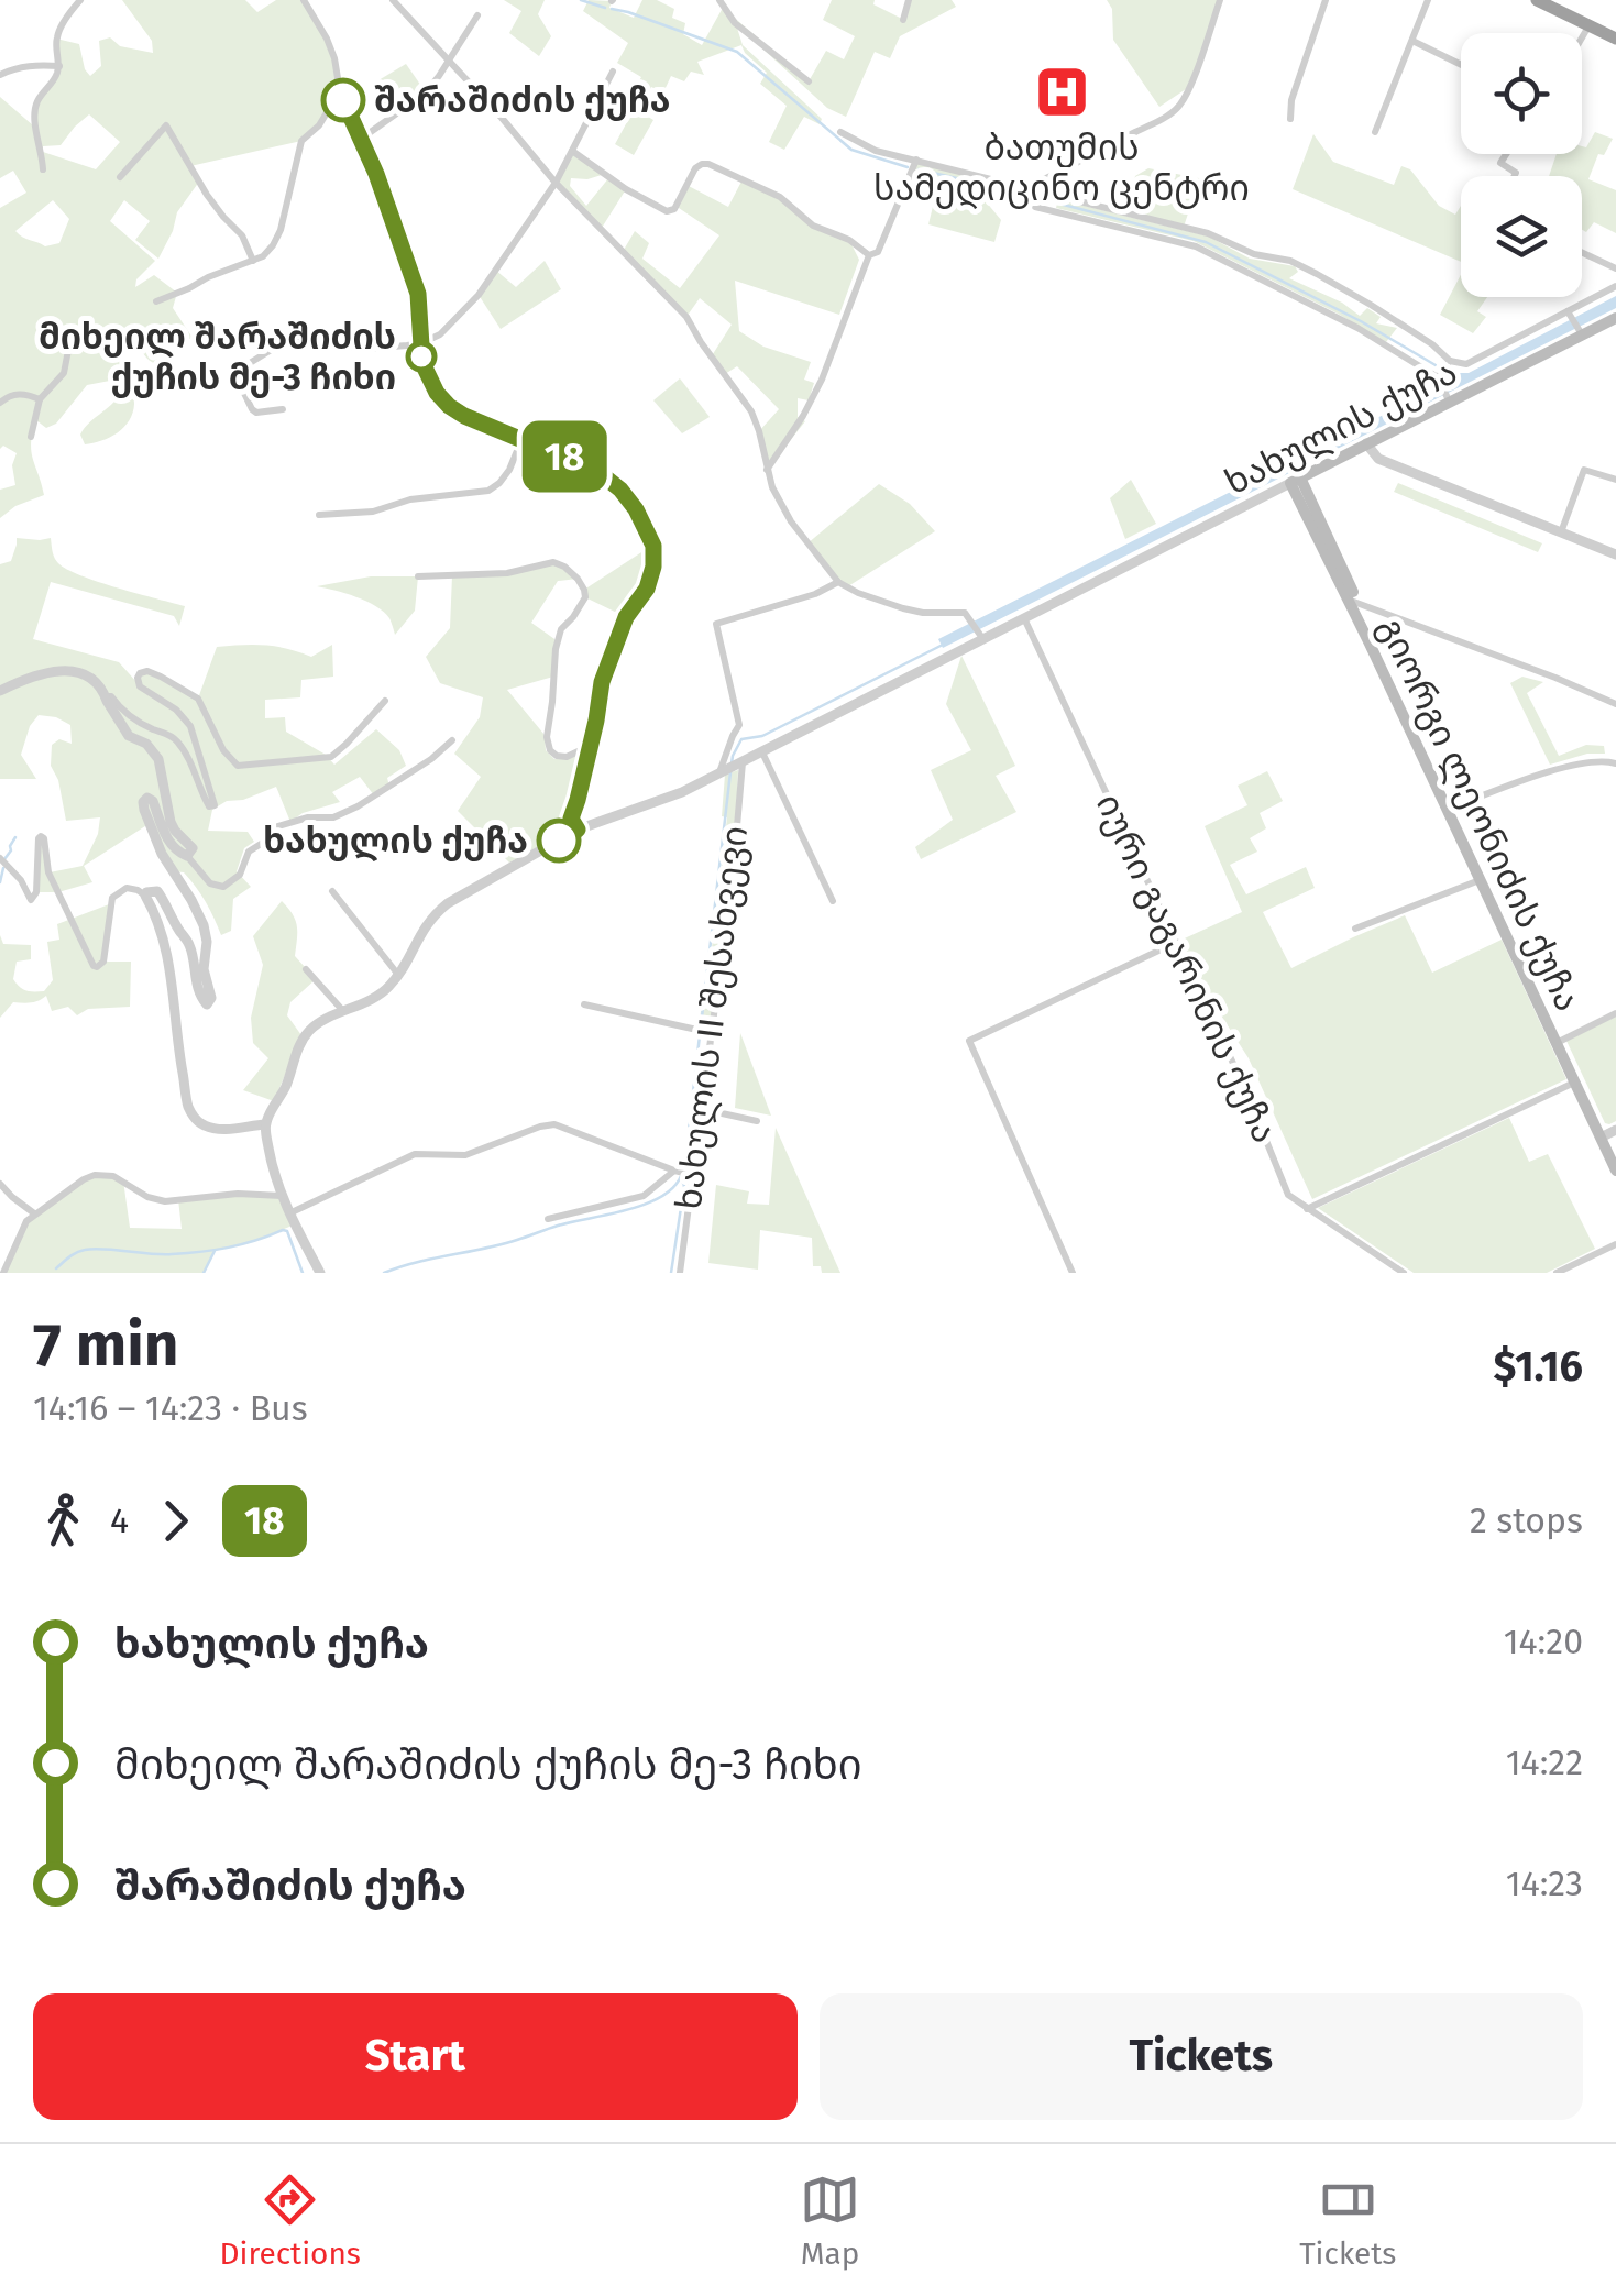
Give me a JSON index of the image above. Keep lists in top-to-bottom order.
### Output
{
  "streets": {
    "main road": ["ხახულის ქუჩა", "გიორგი ლეონიძის ქუჩა"],
    "street": ["იური გაგარინის ქუჩა", "ხახულის II შესახვევი"]
  },
  "crossings": [
    ["ხახულის ქუჩა", "გიორგი ლეონიძის ქუჩა"],
    ["ხახულის ქუჩა", "იური გაგარინის ქუჩა"],
    ["ხახულის ქუჩა", "ხახულის II შესახვევი"]
  ],
  "places": {
    "hospital": ["ბათუმის სამედიცინო ცენტრი"],
    "other": ["შარაშიძის ქუჩა", "მიხეილ შარაშიძის ქუჩის მე-3 ჩიხი", "ხახულის ქუჩა"]
  },
  "lines": ["bus line 18"],
  "page": {
    "on_map": "18",
    "heading": ["7 min", "14:16 – 14:23 · Bus", "$1.16"],
    "legs": ["4", "18", "2 stops"],
    "list": [
      {
        "name": "ხახულის ქუჩა",
        "value": "14:20"
      },
      {
        "name": "მიხეილ შარაშიძის ქუჩის მე-3 ჩიხი",
        "value": "14:22"
      },
      {
        "name": "შარაშიძის ქუჩა",
        "value": "14:23"
      }
    ],
    "buttons": ["Start", "Tickets"],
    "tabs": ["Directions", "Map", "Tickets"]
  }
}
